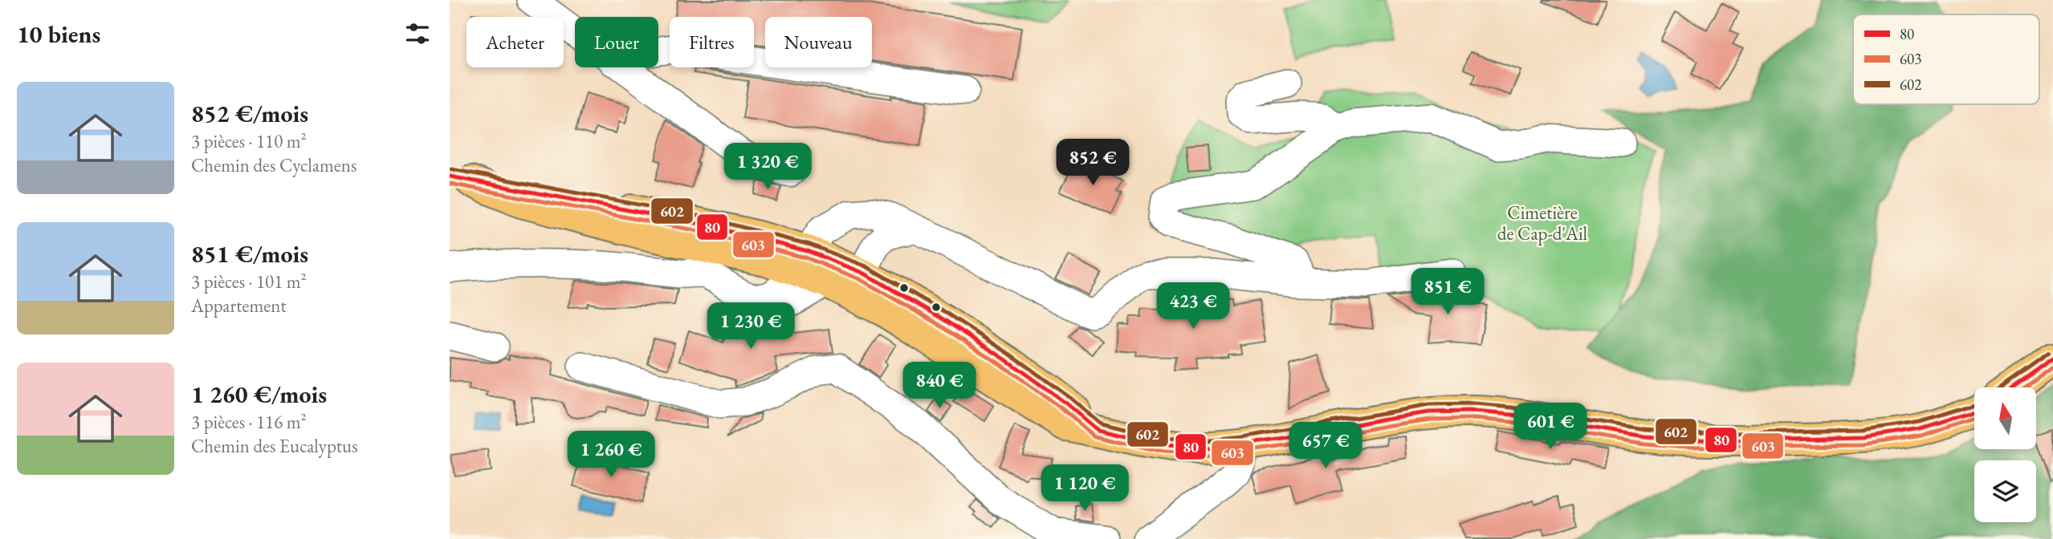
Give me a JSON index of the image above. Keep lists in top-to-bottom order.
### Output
{
  "parks": ["Cimetière de Cap-d'Ail"],
  "lines": ["transit line 602", "transit line 80", "transit line 603"],
  "legend": ["80", "603", "602"],
  "north": "top",
  "page": {
    "heading": "10 biens",
    "chip": [
      "Acheter",
      "Louer",
      "Filtres",
      "Nouveau"
    ],
    "list": [
      {
        "name": "852 €/mois",
        "note": "3 pièces · 110 m² · Chemin des Cyclamens"
      },
      {
        "name": "851 €/mois",
        "note": "3 pièces · 101 m² · Appartement"
      },
      {
        "name": "1 260 €/mois",
        "note": "3 pièces · 116 m² · Chemin des Eucalyptus"
      }
    ],
    "price": [
      "852 €",
      "1 320 €",
      "851 €",
      "423 €",
      "1 230 €",
      "840 €",
      "601 €",
      "657 €",
      "1 260 €",
      "1 120 €"
    ]
  }
}
